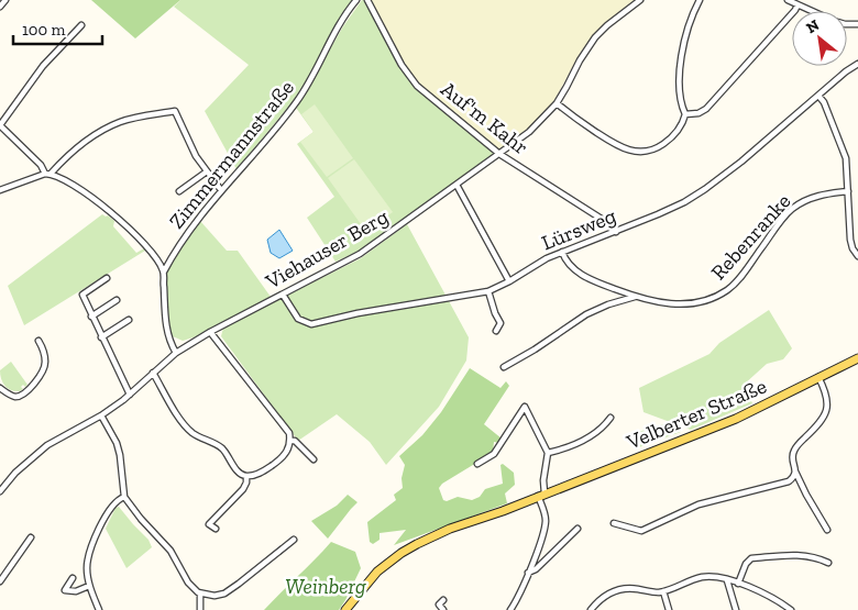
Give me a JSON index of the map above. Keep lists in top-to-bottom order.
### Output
{
  "streets": {
    "main road": ["Velberter Straße"],
    "street": [
      "Auf'm Kahr",
      "Zimmermannstraße",
      "Lürsweg",
      "Rebenranke",
      "Viehauser Berg"
    ]
  },
  "crossings": [
    ["Auf'm Kahr", "Lürsweg"],
    ["Auf'm Kahr", "Viehauser Berg"],
    ["Lürsweg", "Rebenranke"],
    ["Lürsweg", "Viehauser Berg"]
  ],
  "parks": ["Weinberg"],
  "scale_bar": "100 m",
  "north": "top left"
}
